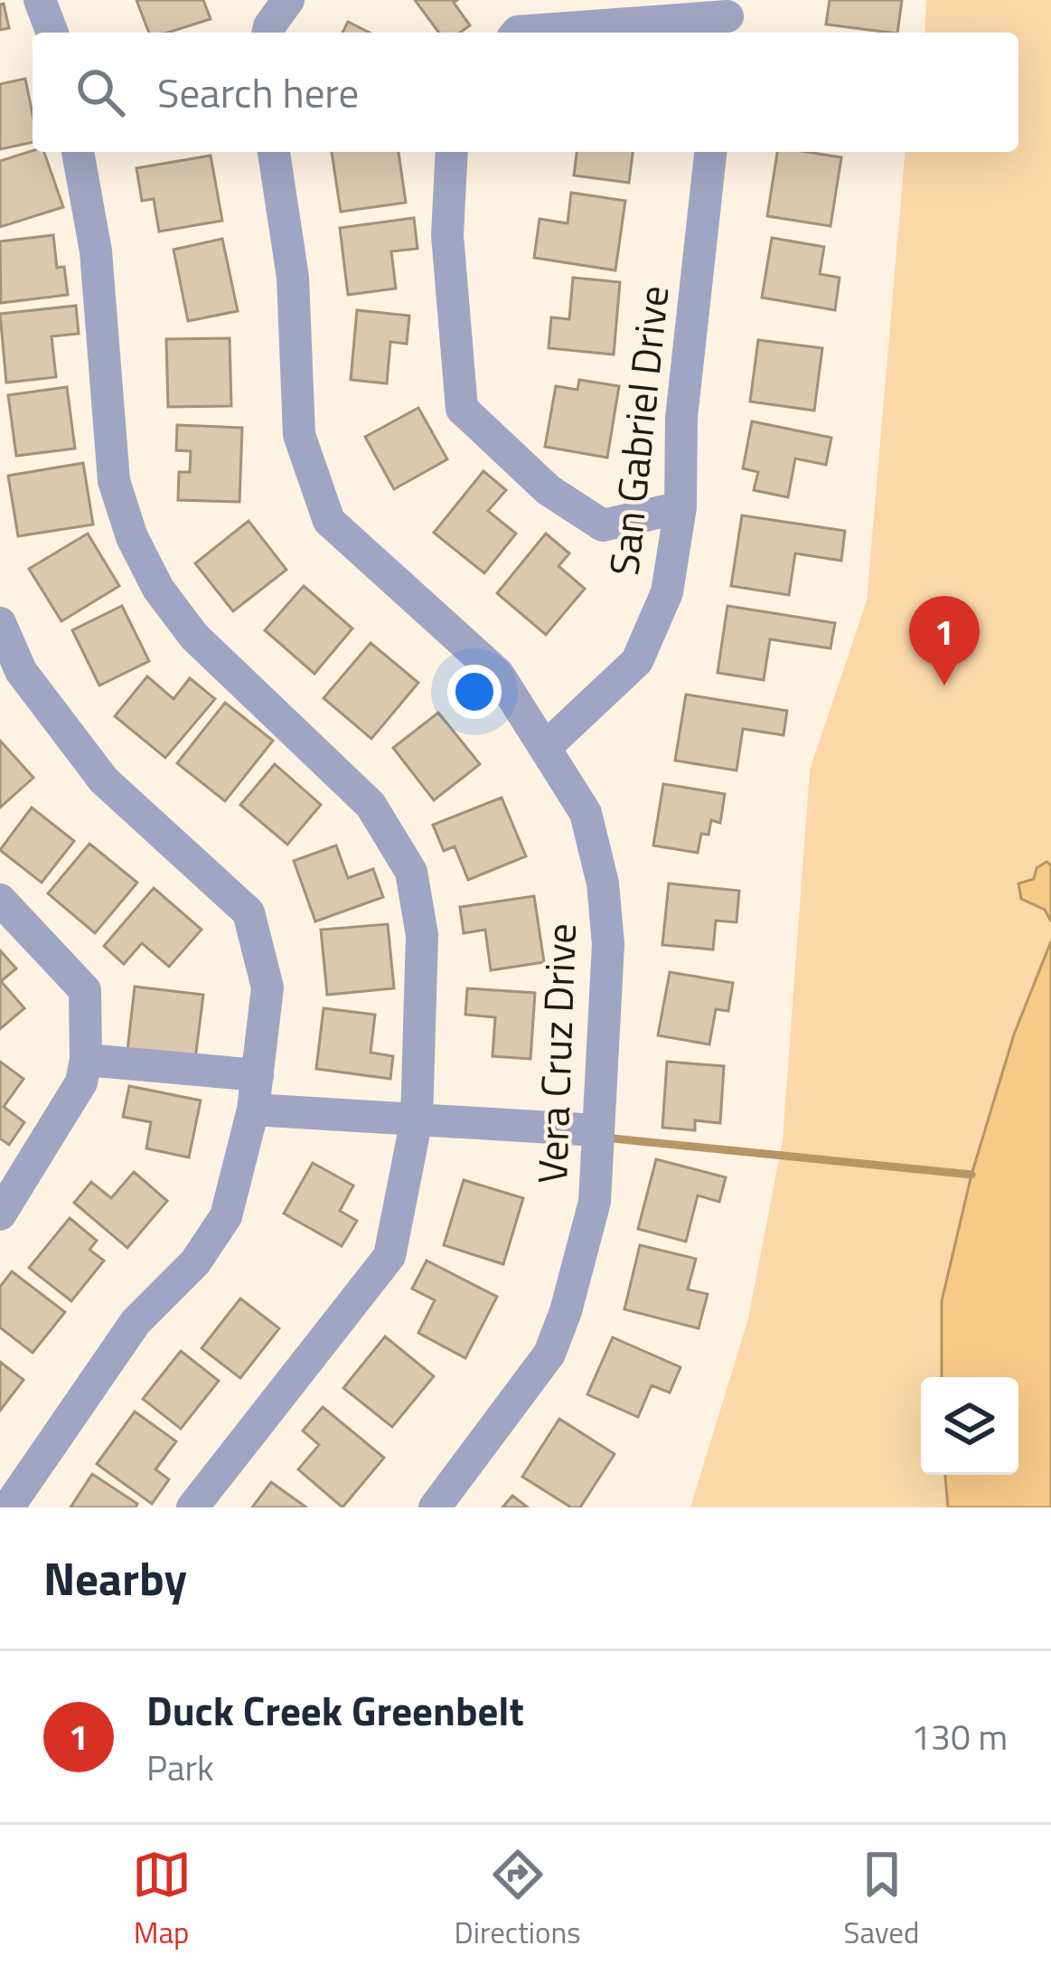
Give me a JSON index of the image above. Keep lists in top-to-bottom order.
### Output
{
  "streets": {
    "street": ["San Gabriel Drive", "Vera Cruz Drive"]
  },
  "crossings": [
    ["San Gabriel Drive", "Vera Cruz Drive"]
  ],
  "page": {
    "search": "Search here",
    "pins": "1",
    "heading": "Nearby",
    "list": [
      {
        "mark": "1",
        "name": "Duck Creek Greenbelt",
        "note": "Park",
        "value": "130 m"
      }
    ],
    "nav": ["Map", "Directions", "Saved"]
  }
}
